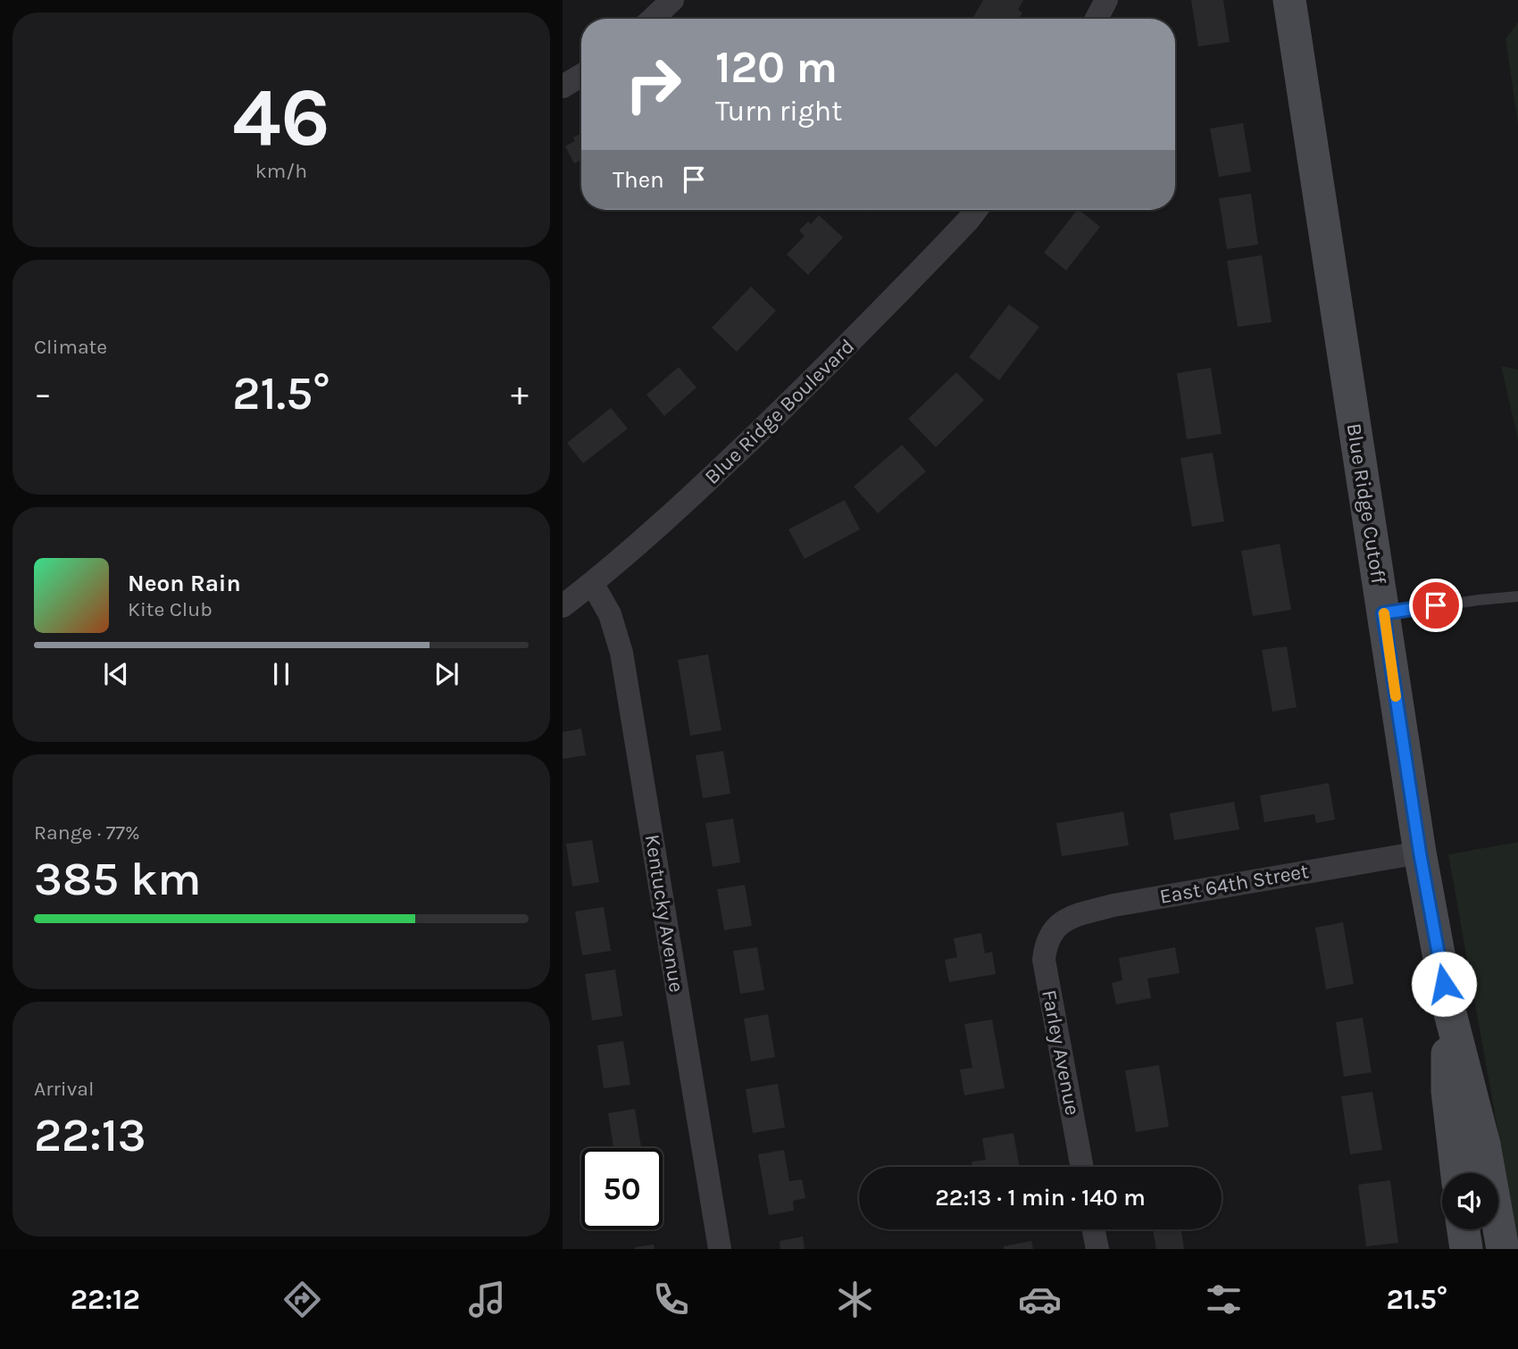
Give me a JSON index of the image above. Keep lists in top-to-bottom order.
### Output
{
  "streets": {
    "main road": ["Blue Ridge Cutoff"],
    "street": [
      "Blue Ridge Boulevard",
      "East 64th Street",
      "Kentucky Avenue",
      "Farley Avenue"
    ]
  },
  "crossings": [
    ["Blue Ridge Boulevard", "Kentucky Avenue"],
    ["Blue Ridge Cutoff", "East 64th Street"],
    ["East 64th Street", "Farley Avenue"]
  ],
  "page": {
    "tile": [
      ["46", "km/h"],
      "Climate",
      ["Range · 77%", "385 km"],
      ["Arrival", "22:13"]
    ],
    "turn": ["120 m", "Turn right"],
    "then": "Then",
    "heat": ["−", "21.5°", "+"],
    "song": ["Neon Rain", "Kite Club"],
    "limit": "50",
    "trip": "22:13 · 1 min · 140 m",
    "tabs": ["22:12", "21.5°"]
  }
}
